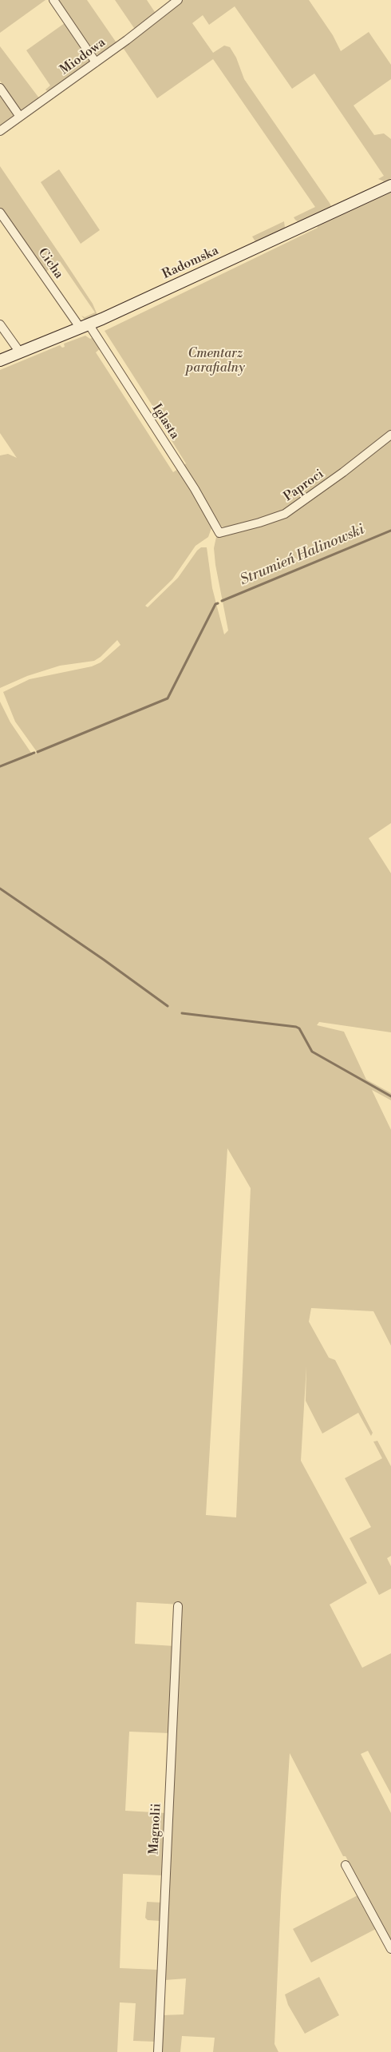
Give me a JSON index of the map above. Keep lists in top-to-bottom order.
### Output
{
  "streets": {
    "street": [
      "Miodowa",
      "Radomska",
      "Cicha",
      "Iglasta",
      "Paproci",
      "Magnolii"
    ]
  },
  "crossings": [
    ["Radomska", "Cicha"],
    ["Radomska", "Iglasta"],
    ["Cicha", "Iglasta"],
    ["Iglasta", "Paproci"]
  ],
  "water": ["Strumień Halinowski"],
  "parks": ["Cmentarz parafialny"]
}
